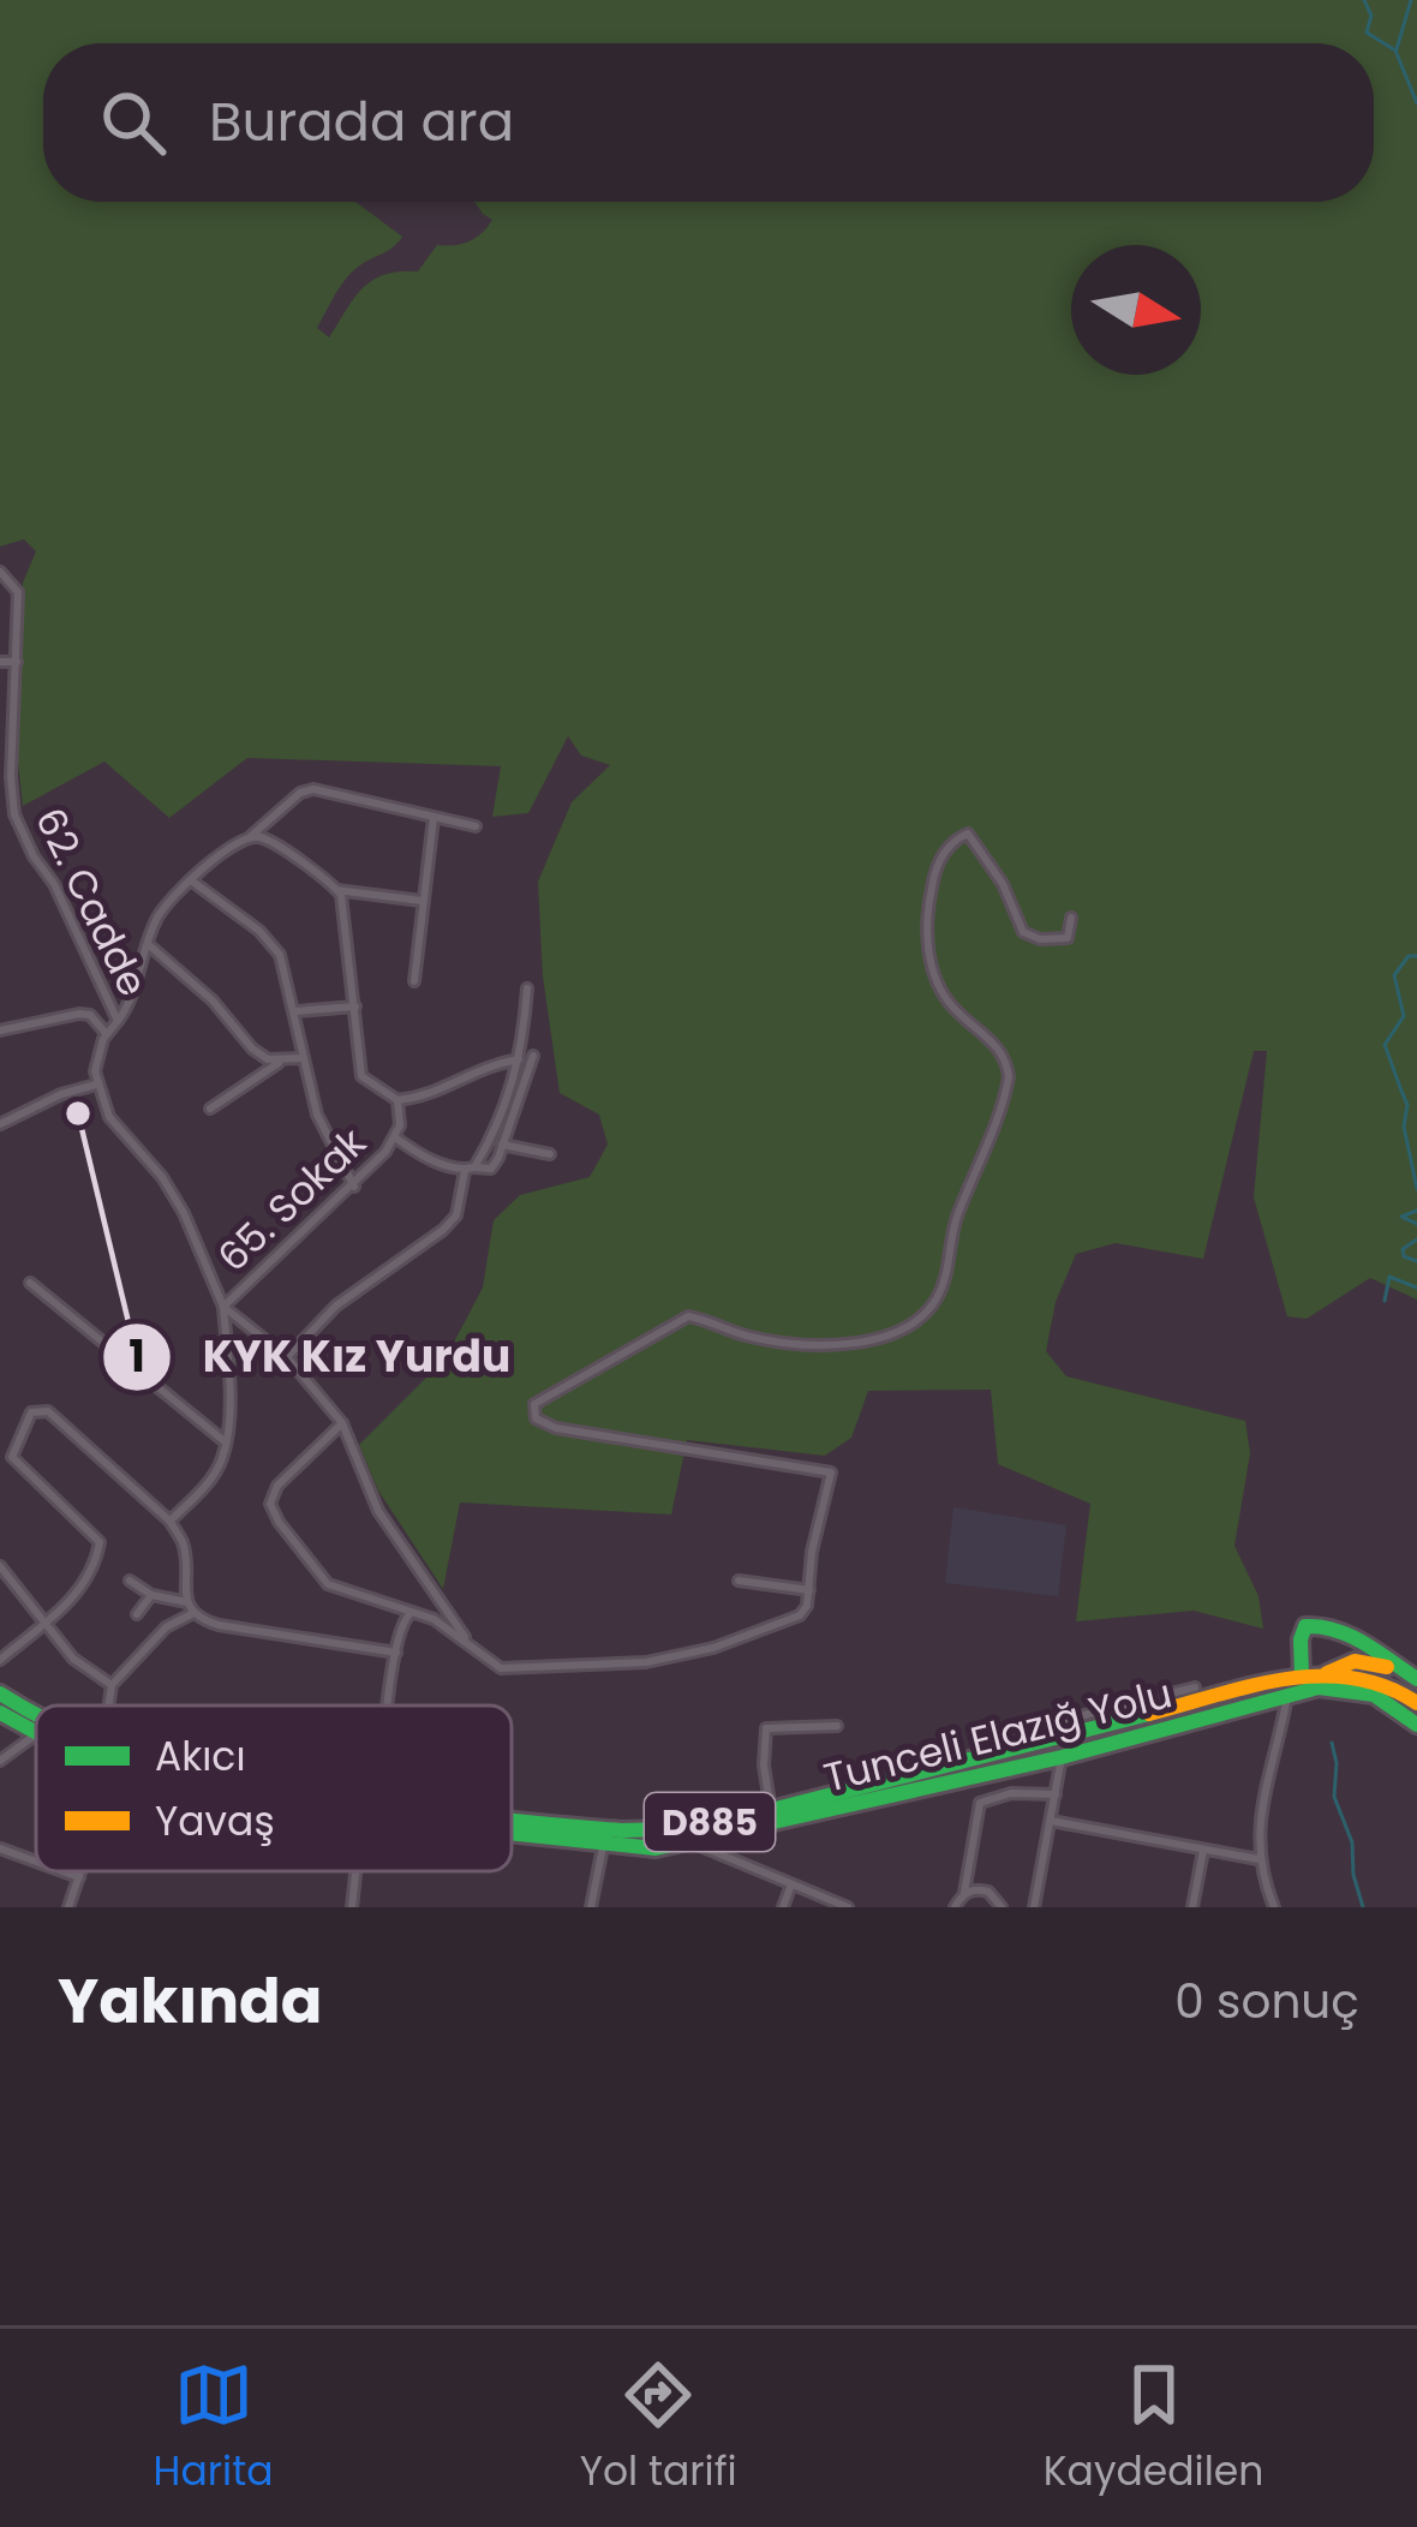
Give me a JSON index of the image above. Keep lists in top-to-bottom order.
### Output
{
  "streets": {
    "main road": ["Tunceli Elazığ Yolu", "D885"],
    "street": ["62. Cadde", "65. Sokak"]
  },
  "places": ["KYK Kız Yurdu"],
  "legend": ["Akıcı", "Yavaş"],
  "north": "right",
  "page": {
    "search": "Burada ara",
    "heading": ["Yakında", "0 sonuç"],
    "nav": ["Harita", "Yol tarifi", "Kaydedilen"]
  }
}
